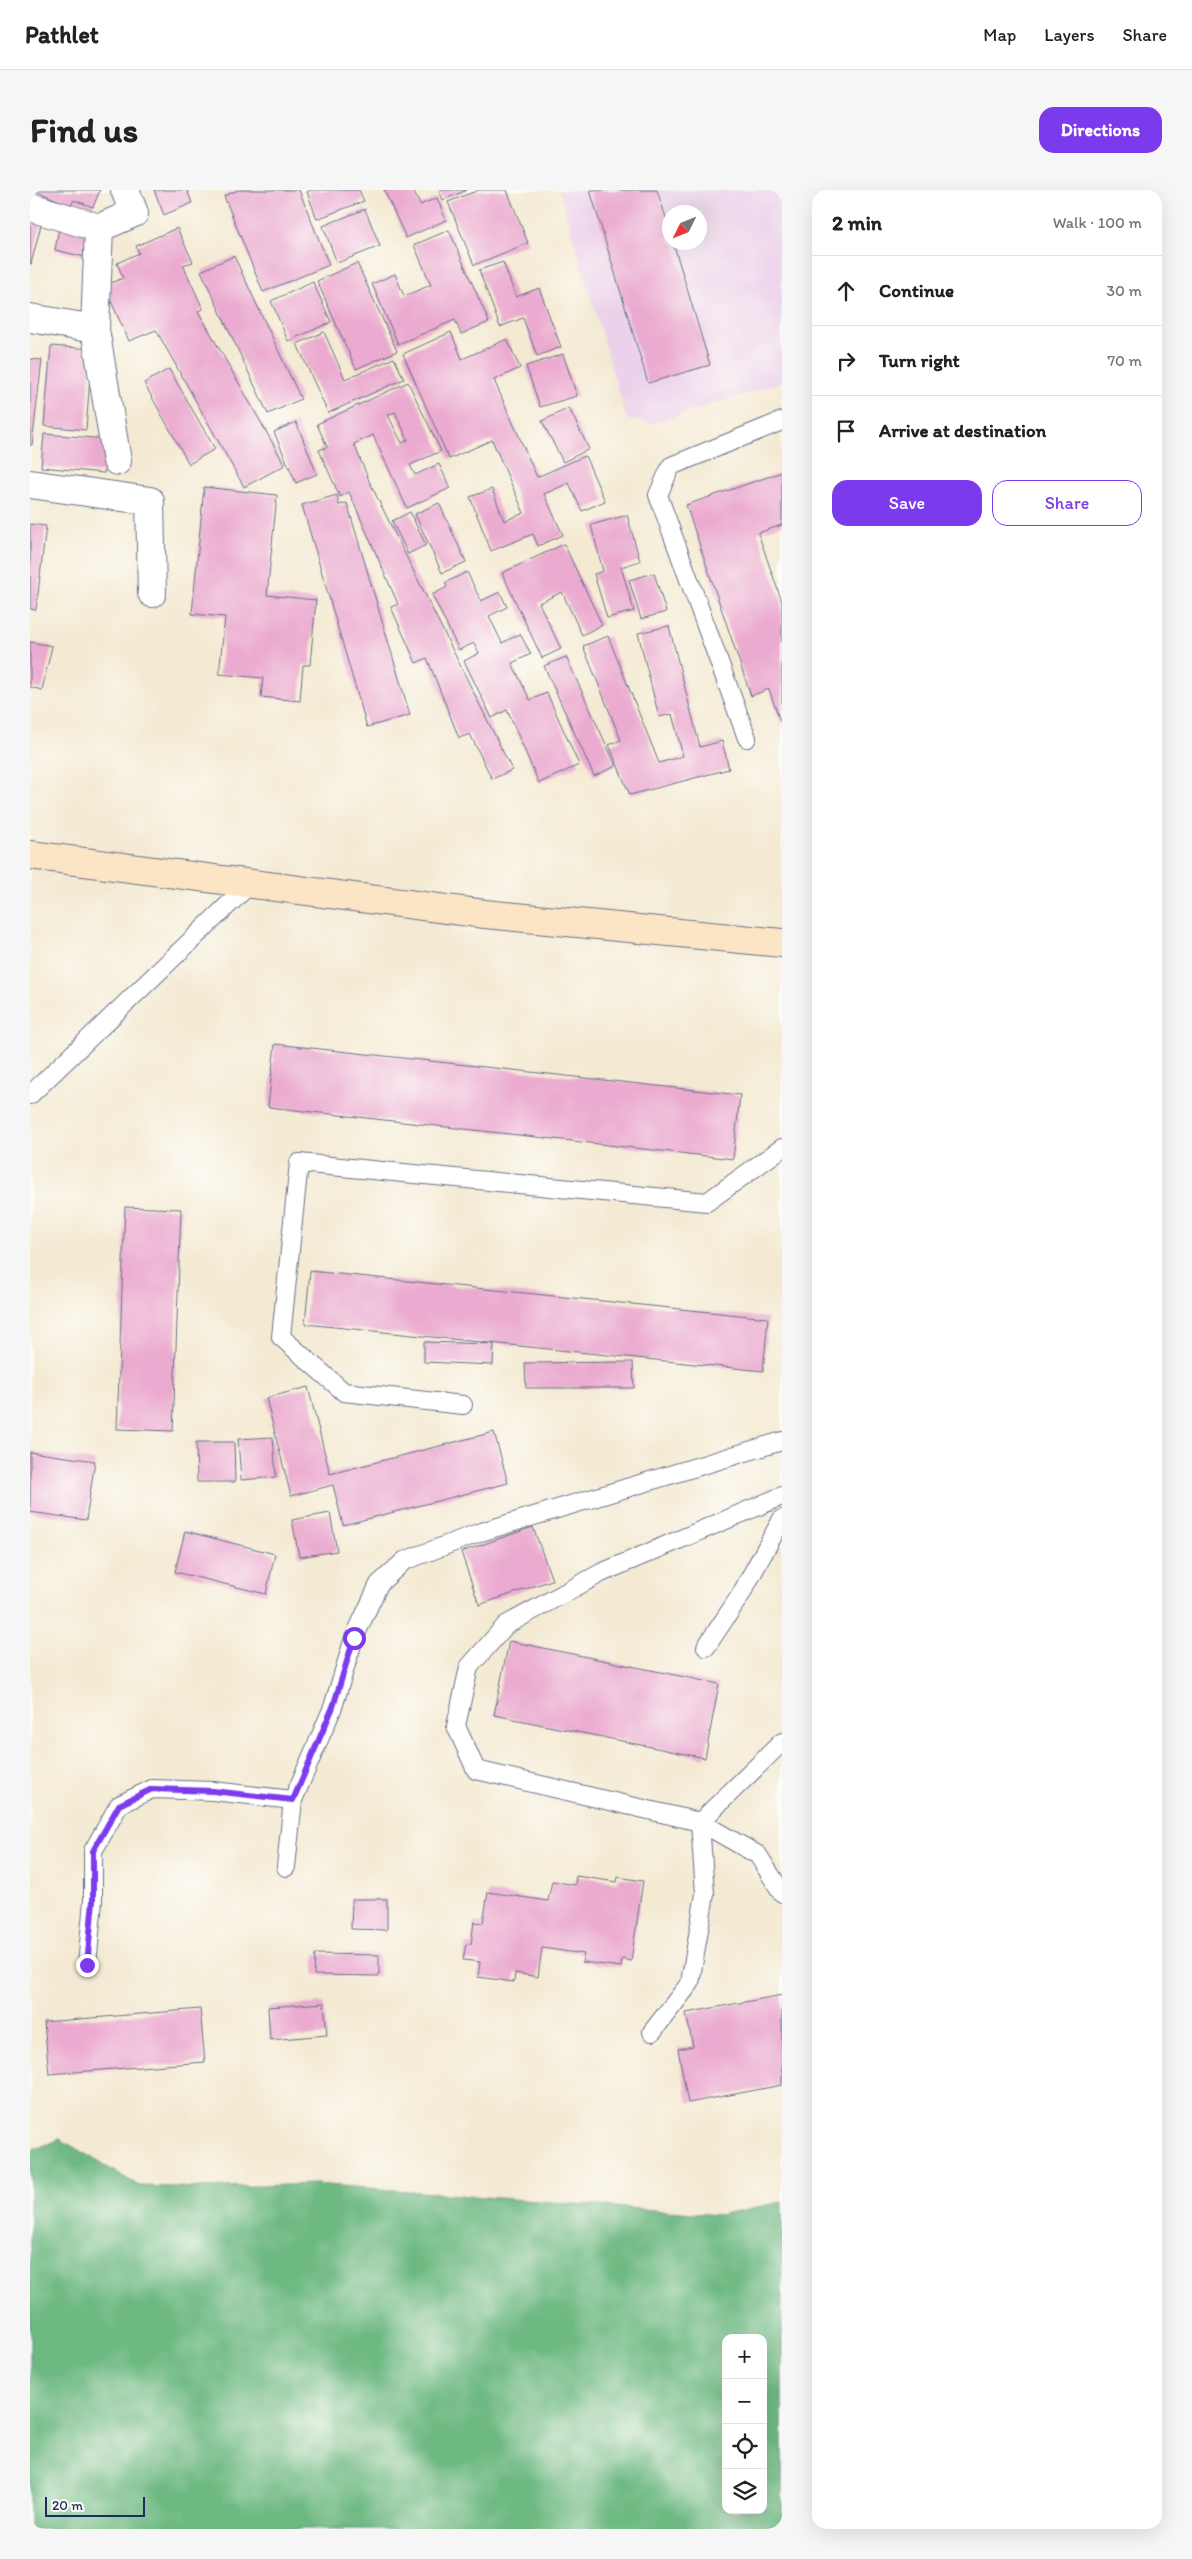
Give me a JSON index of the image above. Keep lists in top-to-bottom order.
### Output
{
  "scale_bar": "20 m",
  "north": "bottom left",
  "page": {
    "header": "Pathlet",
    "nav": ["Map", "Layers", "Share"],
    "buttons": [
      "Directions",
      ["Save", "Share"]
    ],
    "title": "Find us",
    "heading": ["2 min", "Walk · 100 m"],
    "list": [
      ["Continue", "30 m"],
      ["Turn right", "70 m"],
      "Arrive at destination"
    ],
    "map_buttons": ["+", "−"],
    "scale": "20 m"
  }
}
